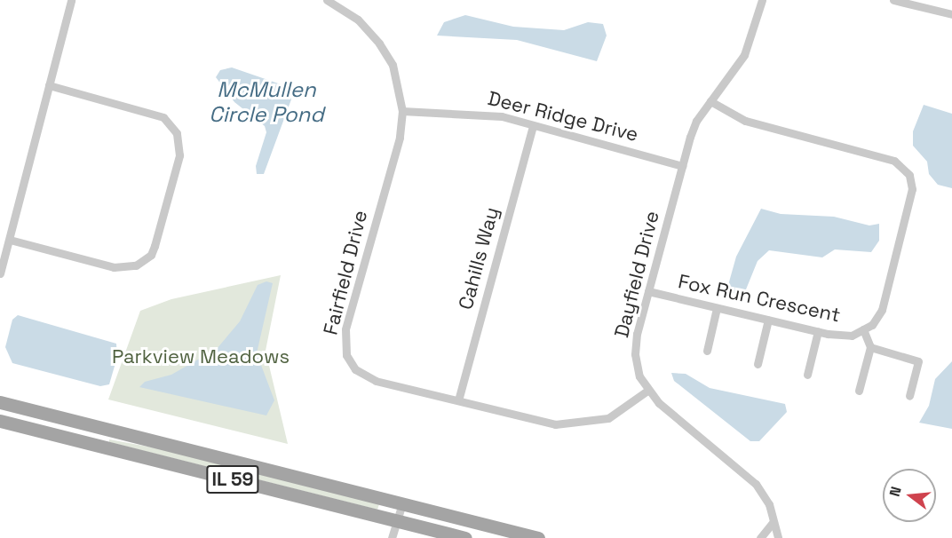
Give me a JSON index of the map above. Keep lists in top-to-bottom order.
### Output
{
  "streets": {
    "main road": ["IL 59"],
    "street": [
      "Deer Ridge Drive",
      "Cahills Way",
      "Fairfield Drive",
      "Dayfield Drive",
      "Fox Run Crescent"
    ]
  },
  "crossings": [
    ["Deer Ridge Drive", "Cahills Way"],
    ["Deer Ridge Drive", "Fairfield Drive"],
    ["Deer Ridge Drive", "Dayfield Drive"],
    ["Cahills Way", "Fairfield Drive"],
    ["Fairfield Drive", "Dayfield Drive"],
    ["Dayfield Drive", "Fox Run Crescent"]
  ],
  "water": ["McMullen Circle Pond"],
  "parks": ["Parkview Meadows"],
  "north": "left"
}
